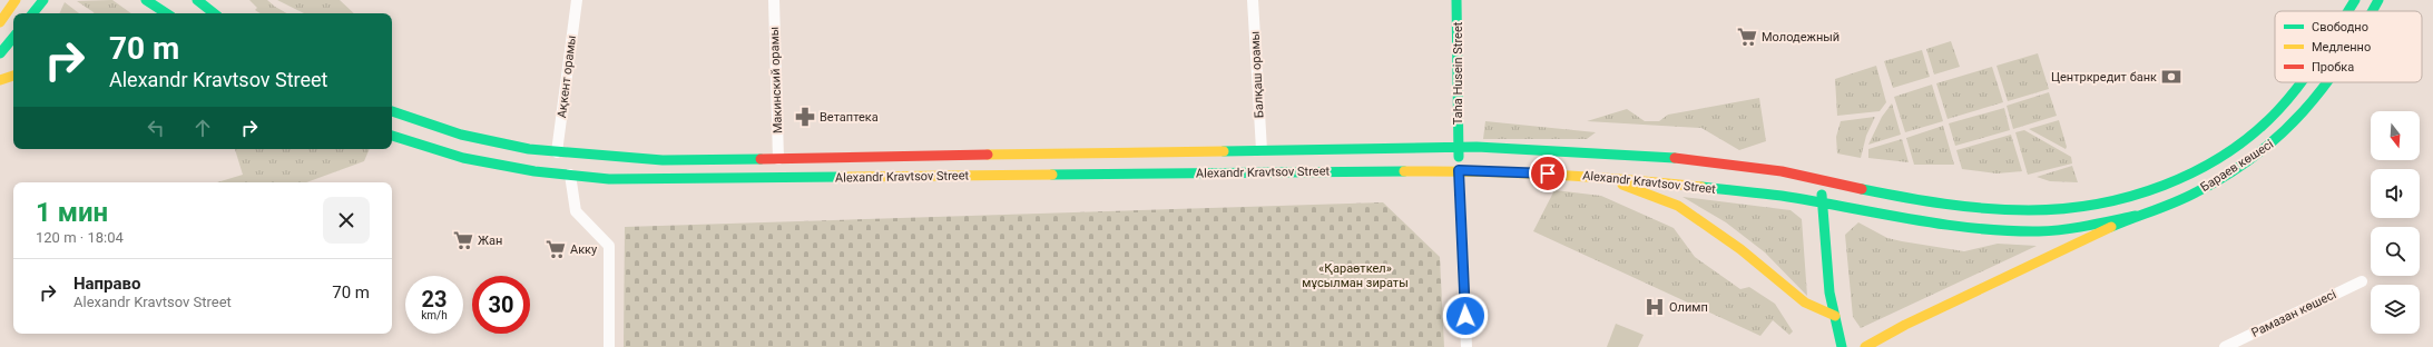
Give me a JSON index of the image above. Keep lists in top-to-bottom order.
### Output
{
  "streets": {
    "main road": ["Taha Husein Street", "Бараев көшесі", "Alexandr Kravtsov Street"],
    "street": [
      "Балқаш орамы",
      "Ақкент орамы",
      "Макинский орамы",
      "Рамазан көшесі"
    ]
  },
  "crossings": [
    ["Taha Husein Street", "Alexandr Kravtsov Street"],
    ["Балқаш орамы", "Alexandr Kravtsov Street"],
    ["Ақкент орамы", "Alexandr Kravtsov Street"],
    ["Макинский орамы", "Alexandr Kravtsov Street"],
    ["Бараев көшесі", "Alexandr Kravtsov Street"]
  ],
  "parks": ["«Қараөткел» мұсылман зираты"],
  "places": {
    "supermarket": ["Молодежный", "Жан", "Акку"],
    "bank": ["Центркредит банк"],
    "pharmacy": ["Ветаптека"],
    "hospital": ["Олимп"]
  },
  "legend": ["Свободно", "Медленно", "Пробка"],
  "north": "bottom",
  "page": {
    "turn": ["70 m", "Alexandr Kravtsov Street"],
    "heading": ["1 мин", "120 m · 18:04"],
    "list": [
      {
        "name": "Направо",
        "note": "Alexandr Kravtsov Street",
        "value": "70 m"
      }
    ],
    "speed": "23 km/h",
    "limit": "30"
  }
}
